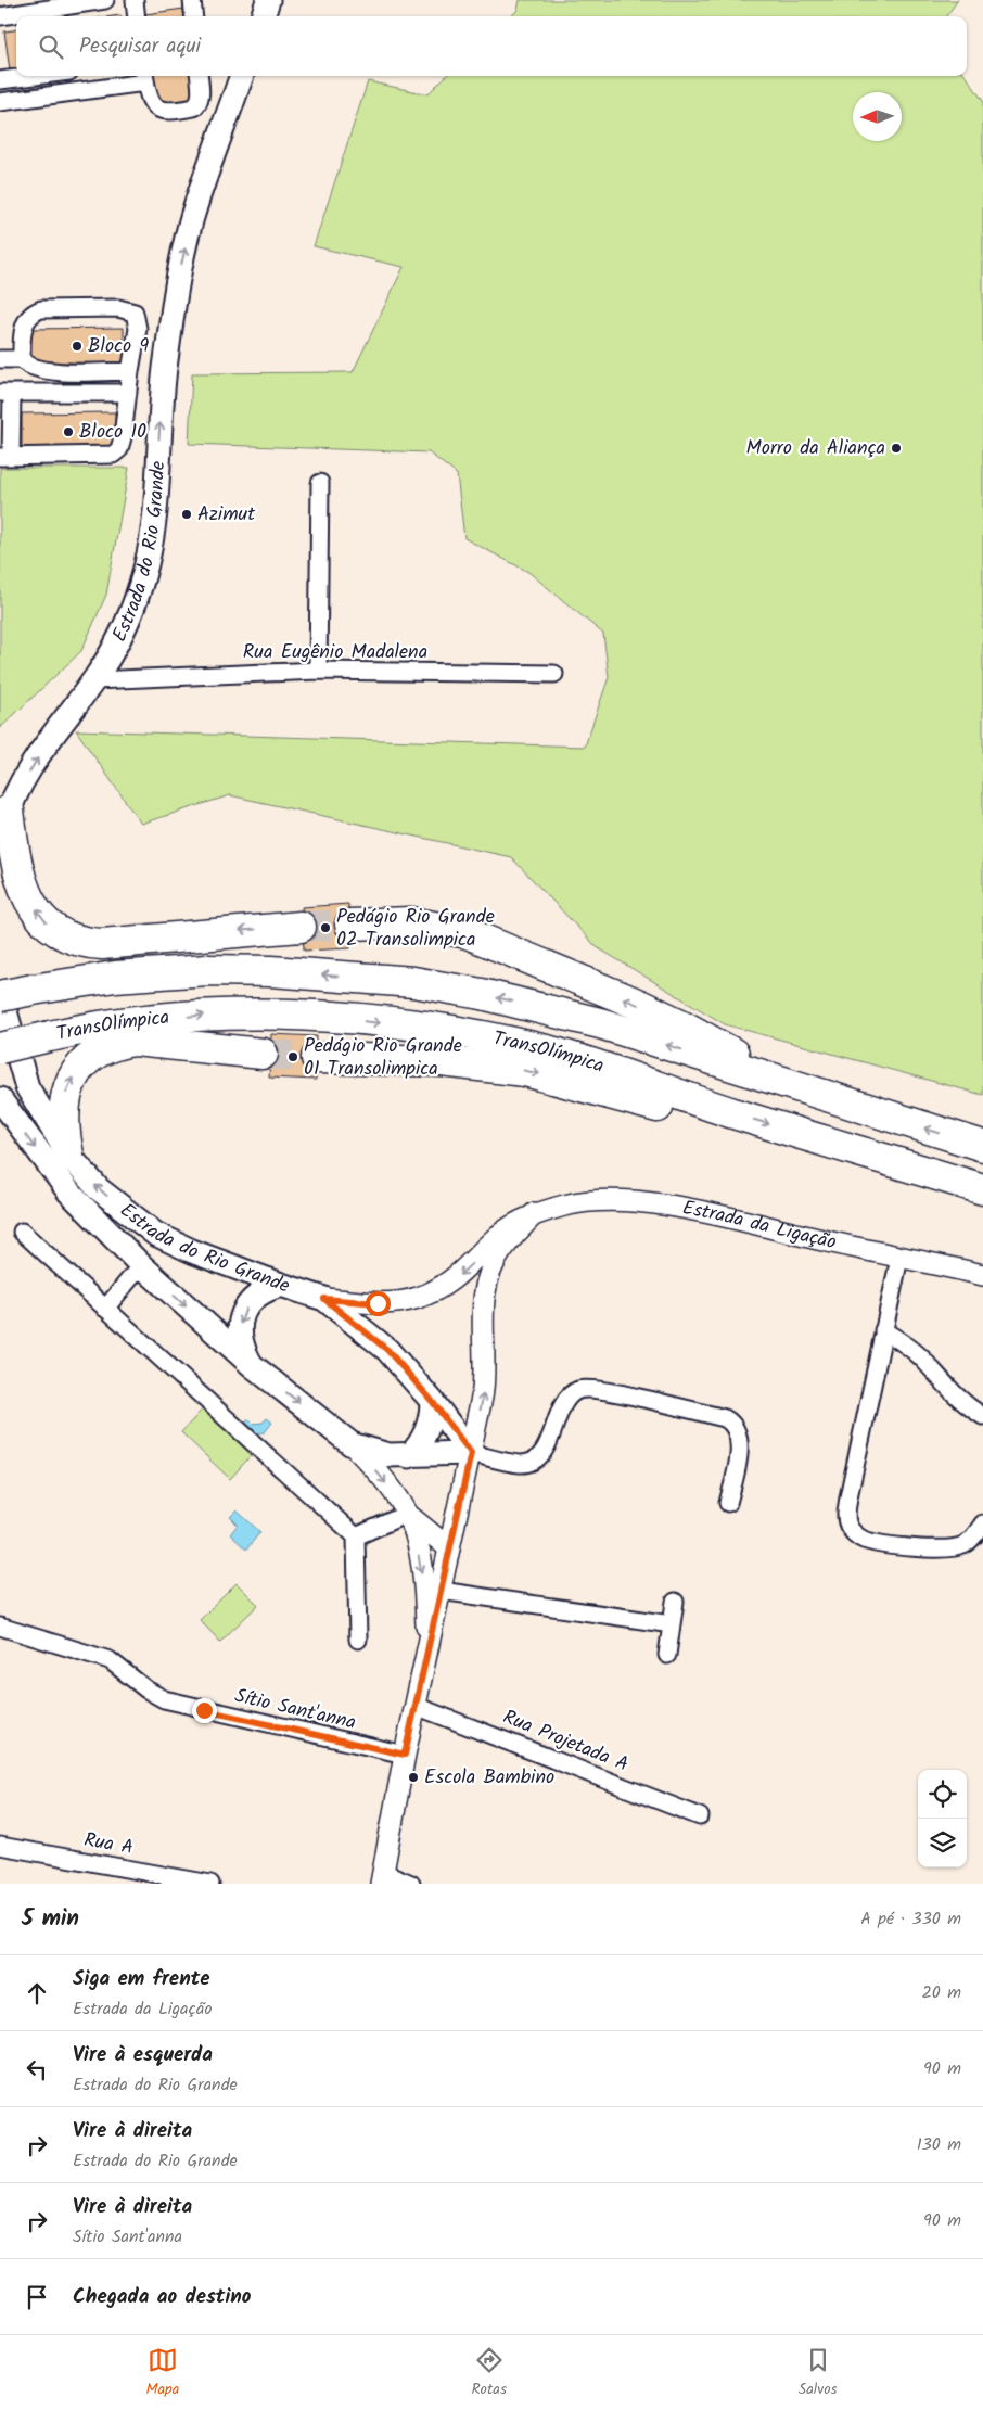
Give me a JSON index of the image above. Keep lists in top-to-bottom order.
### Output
{
  "streets": {
    "highway": ["TransOlímpica"],
    "main road": ["Estrada do Rio Grande"],
    "street": [
      "Rua Eugênio Madalena",
      "Estrada da Ligação",
      "Sítio Sant'anna",
      "Rua Projetada A",
      "Rua A"
    ]
  },
  "crossings": [
    ["Estrada do Rio Grande", "Rua Eugênio Madalena"],
    ["Estrada do Rio Grande", "Estrada da Ligação"],
    ["Estrada do Rio Grande", "Sítio Sant'anna"],
    ["Estrada do Rio Grande", "Rua Projetada A"]
  ],
  "places": [
    "Bloco 9",
    "Bloco 10",
    "Morro da Aliança",
    "Azimut",
    "Pedágio Rio Grande 02 Transolimpica",
    "Pedágio Rio Grande 01 Transolimpica",
    "Escola Bambino"
  ],
  "north": "left",
  "page": {
    "search": "Pesquisar aqui",
    "heading": ["5 min", "A pé · 330 m"],
    "list": [
      ["Siga em frente", "Estrada da Ligação", "20 m"],
      ["Vire à esquerda", "Estrada do Rio Grande", "90 m"],
      ["Vire à direita", "Estrada do Rio Grande", "130 m"],
      ["Vire à direita", "Sítio Sant'anna", "90 m"],
      "Chegada ao destino"
    ],
    "nav": ["Mapa", "Rotas", "Salvos"]
  }
}
